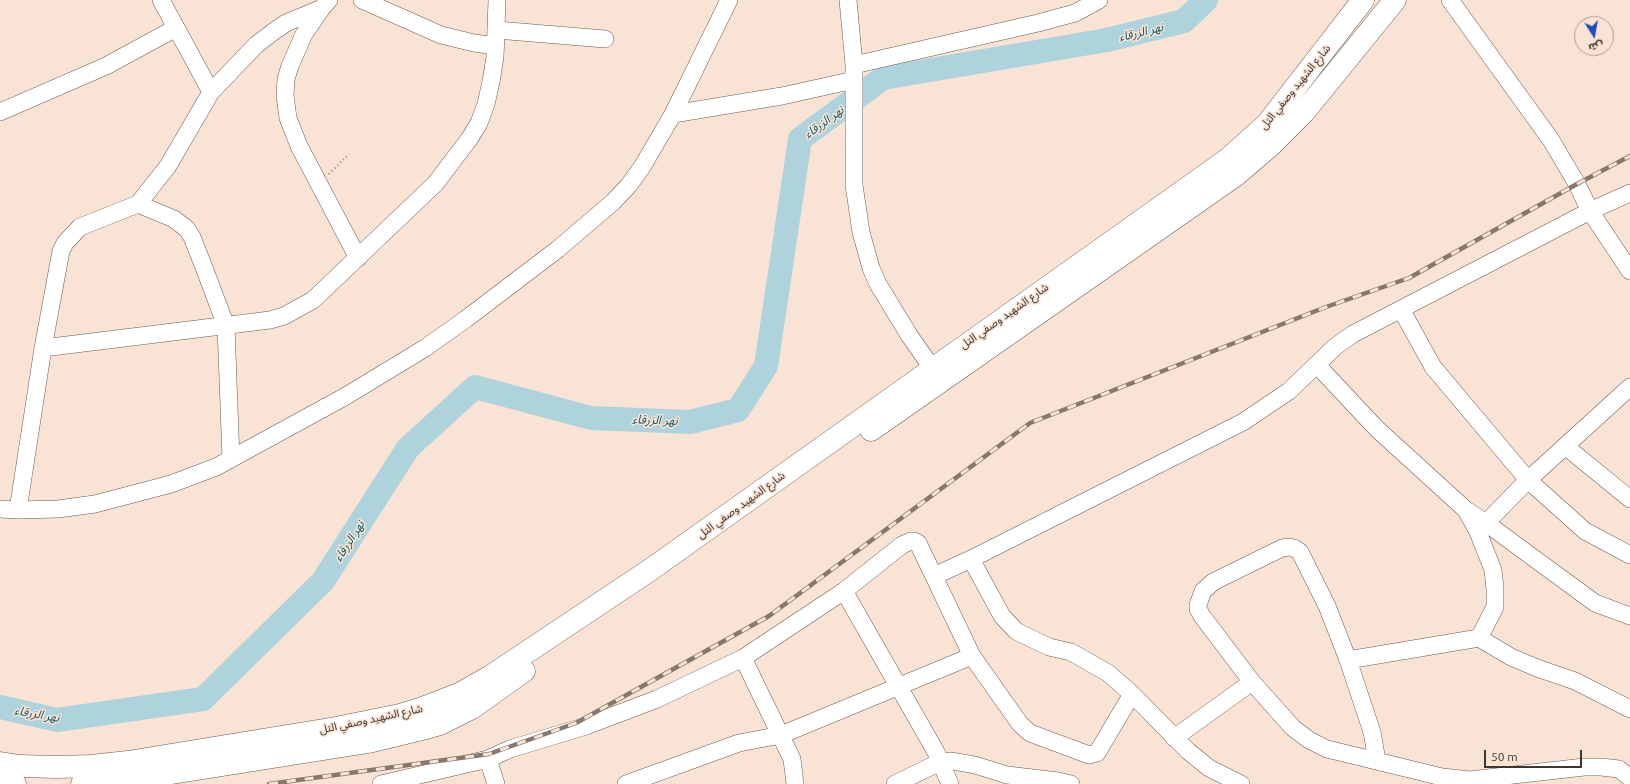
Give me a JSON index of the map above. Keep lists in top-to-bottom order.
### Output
{
  "streets": {
    "main road": ["شارع الشهيد وصفي التل"]
  },
  "water": ["نهر الزرقاء"],
  "scale_bar": "50 m",
  "north": "bottom"
}
